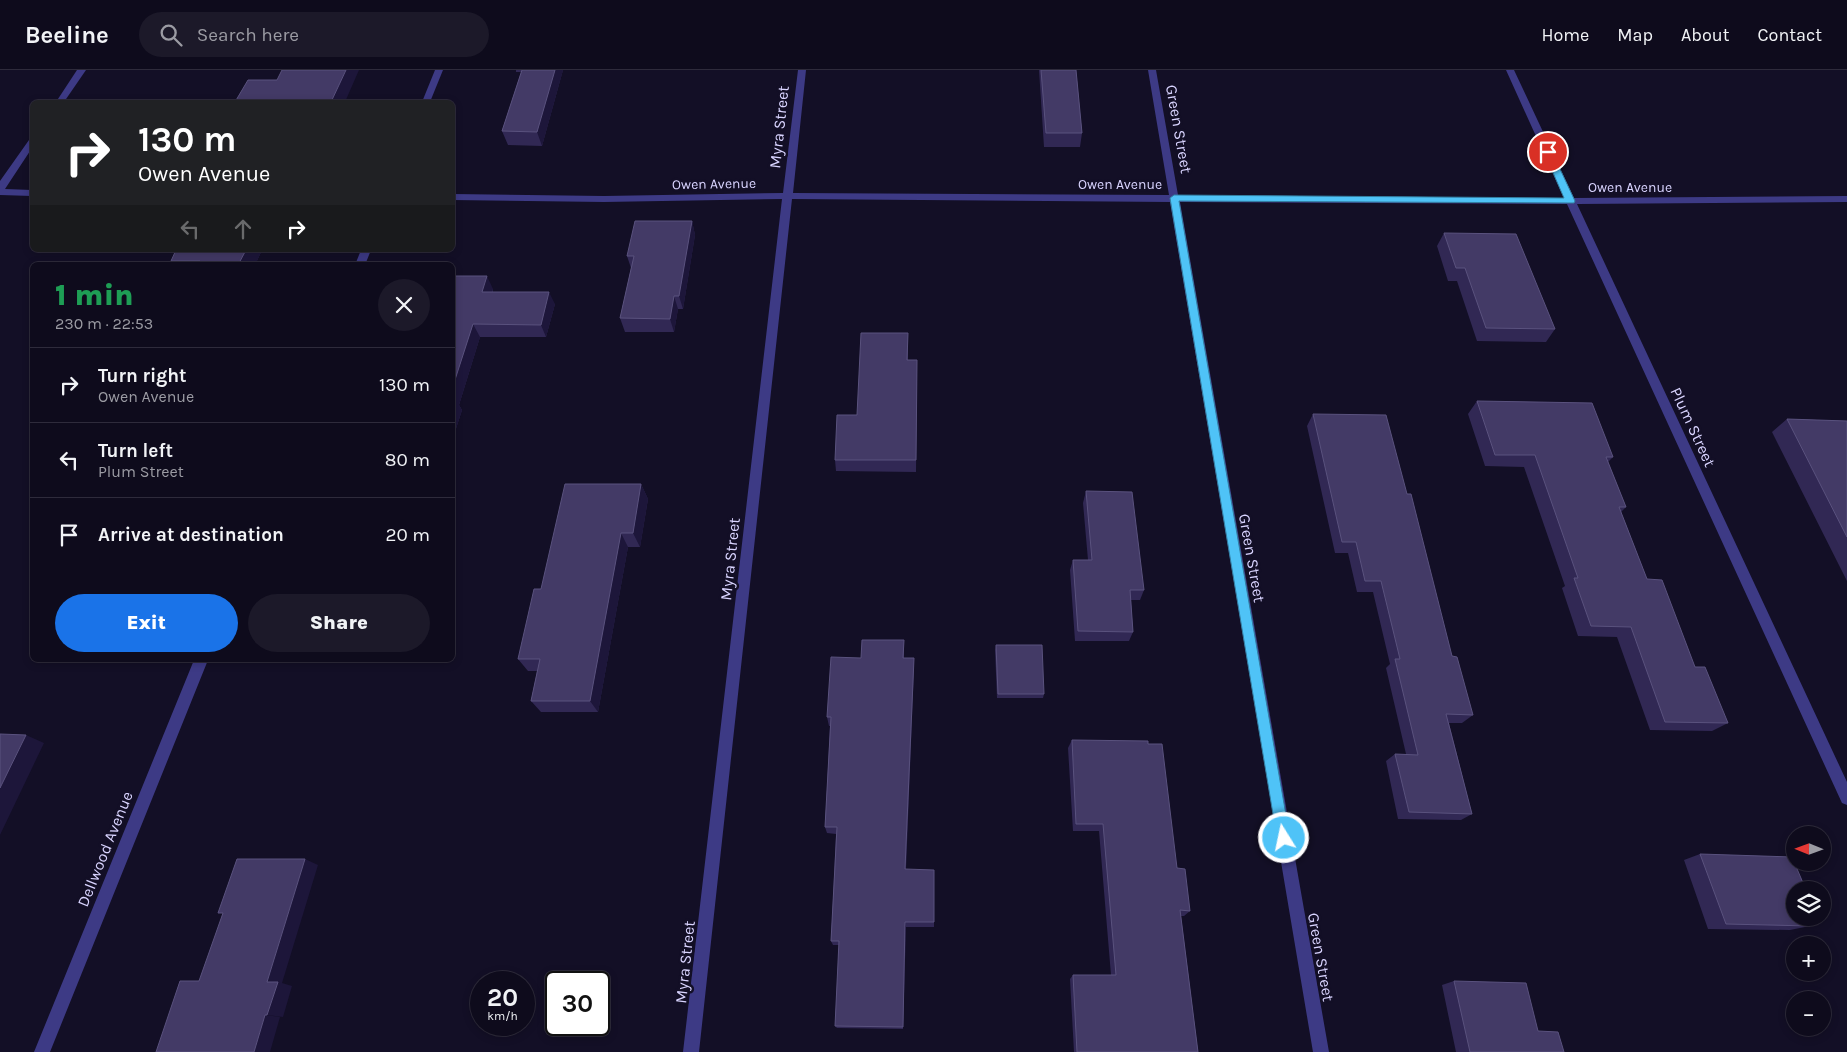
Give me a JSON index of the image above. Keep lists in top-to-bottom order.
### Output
{
  "streets": {
    "street": [
      "Myra Street",
      "Green Street",
      "Owen Avenue",
      "Plum Street",
      "Dellwood Avenue"
    ]
  },
  "crossings": [
    ["Myra Street", "Owen Avenue"],
    ["Green Street", "Owen Avenue"],
    ["Owen Avenue", "Plum Street"]
  ],
  "north": "left",
  "page": {
    "header": "Beeline",
    "search": "Search here",
    "nav": [
      "Home",
      "Map",
      "About",
      "Contact"
    ],
    "turn": ["130 m", "Owen Avenue"],
    "heading": ["1 min", "230 m · 22:53"],
    "list": [
      {
        "name": "Turn right",
        "note": "Owen Avenue",
        "value": "130 m"
      },
      {
        "name": "Turn left",
        "note": "Plum Street",
        "value": "80 m"
      },
      {
        "name": "Arrive at destination",
        "value": "20 m"
      }
    ],
    "buttons": ["Exit", "Share"],
    "map_buttons": ["+", "−"],
    "speed": "20 km/h",
    "limit": "30"
  }
}
